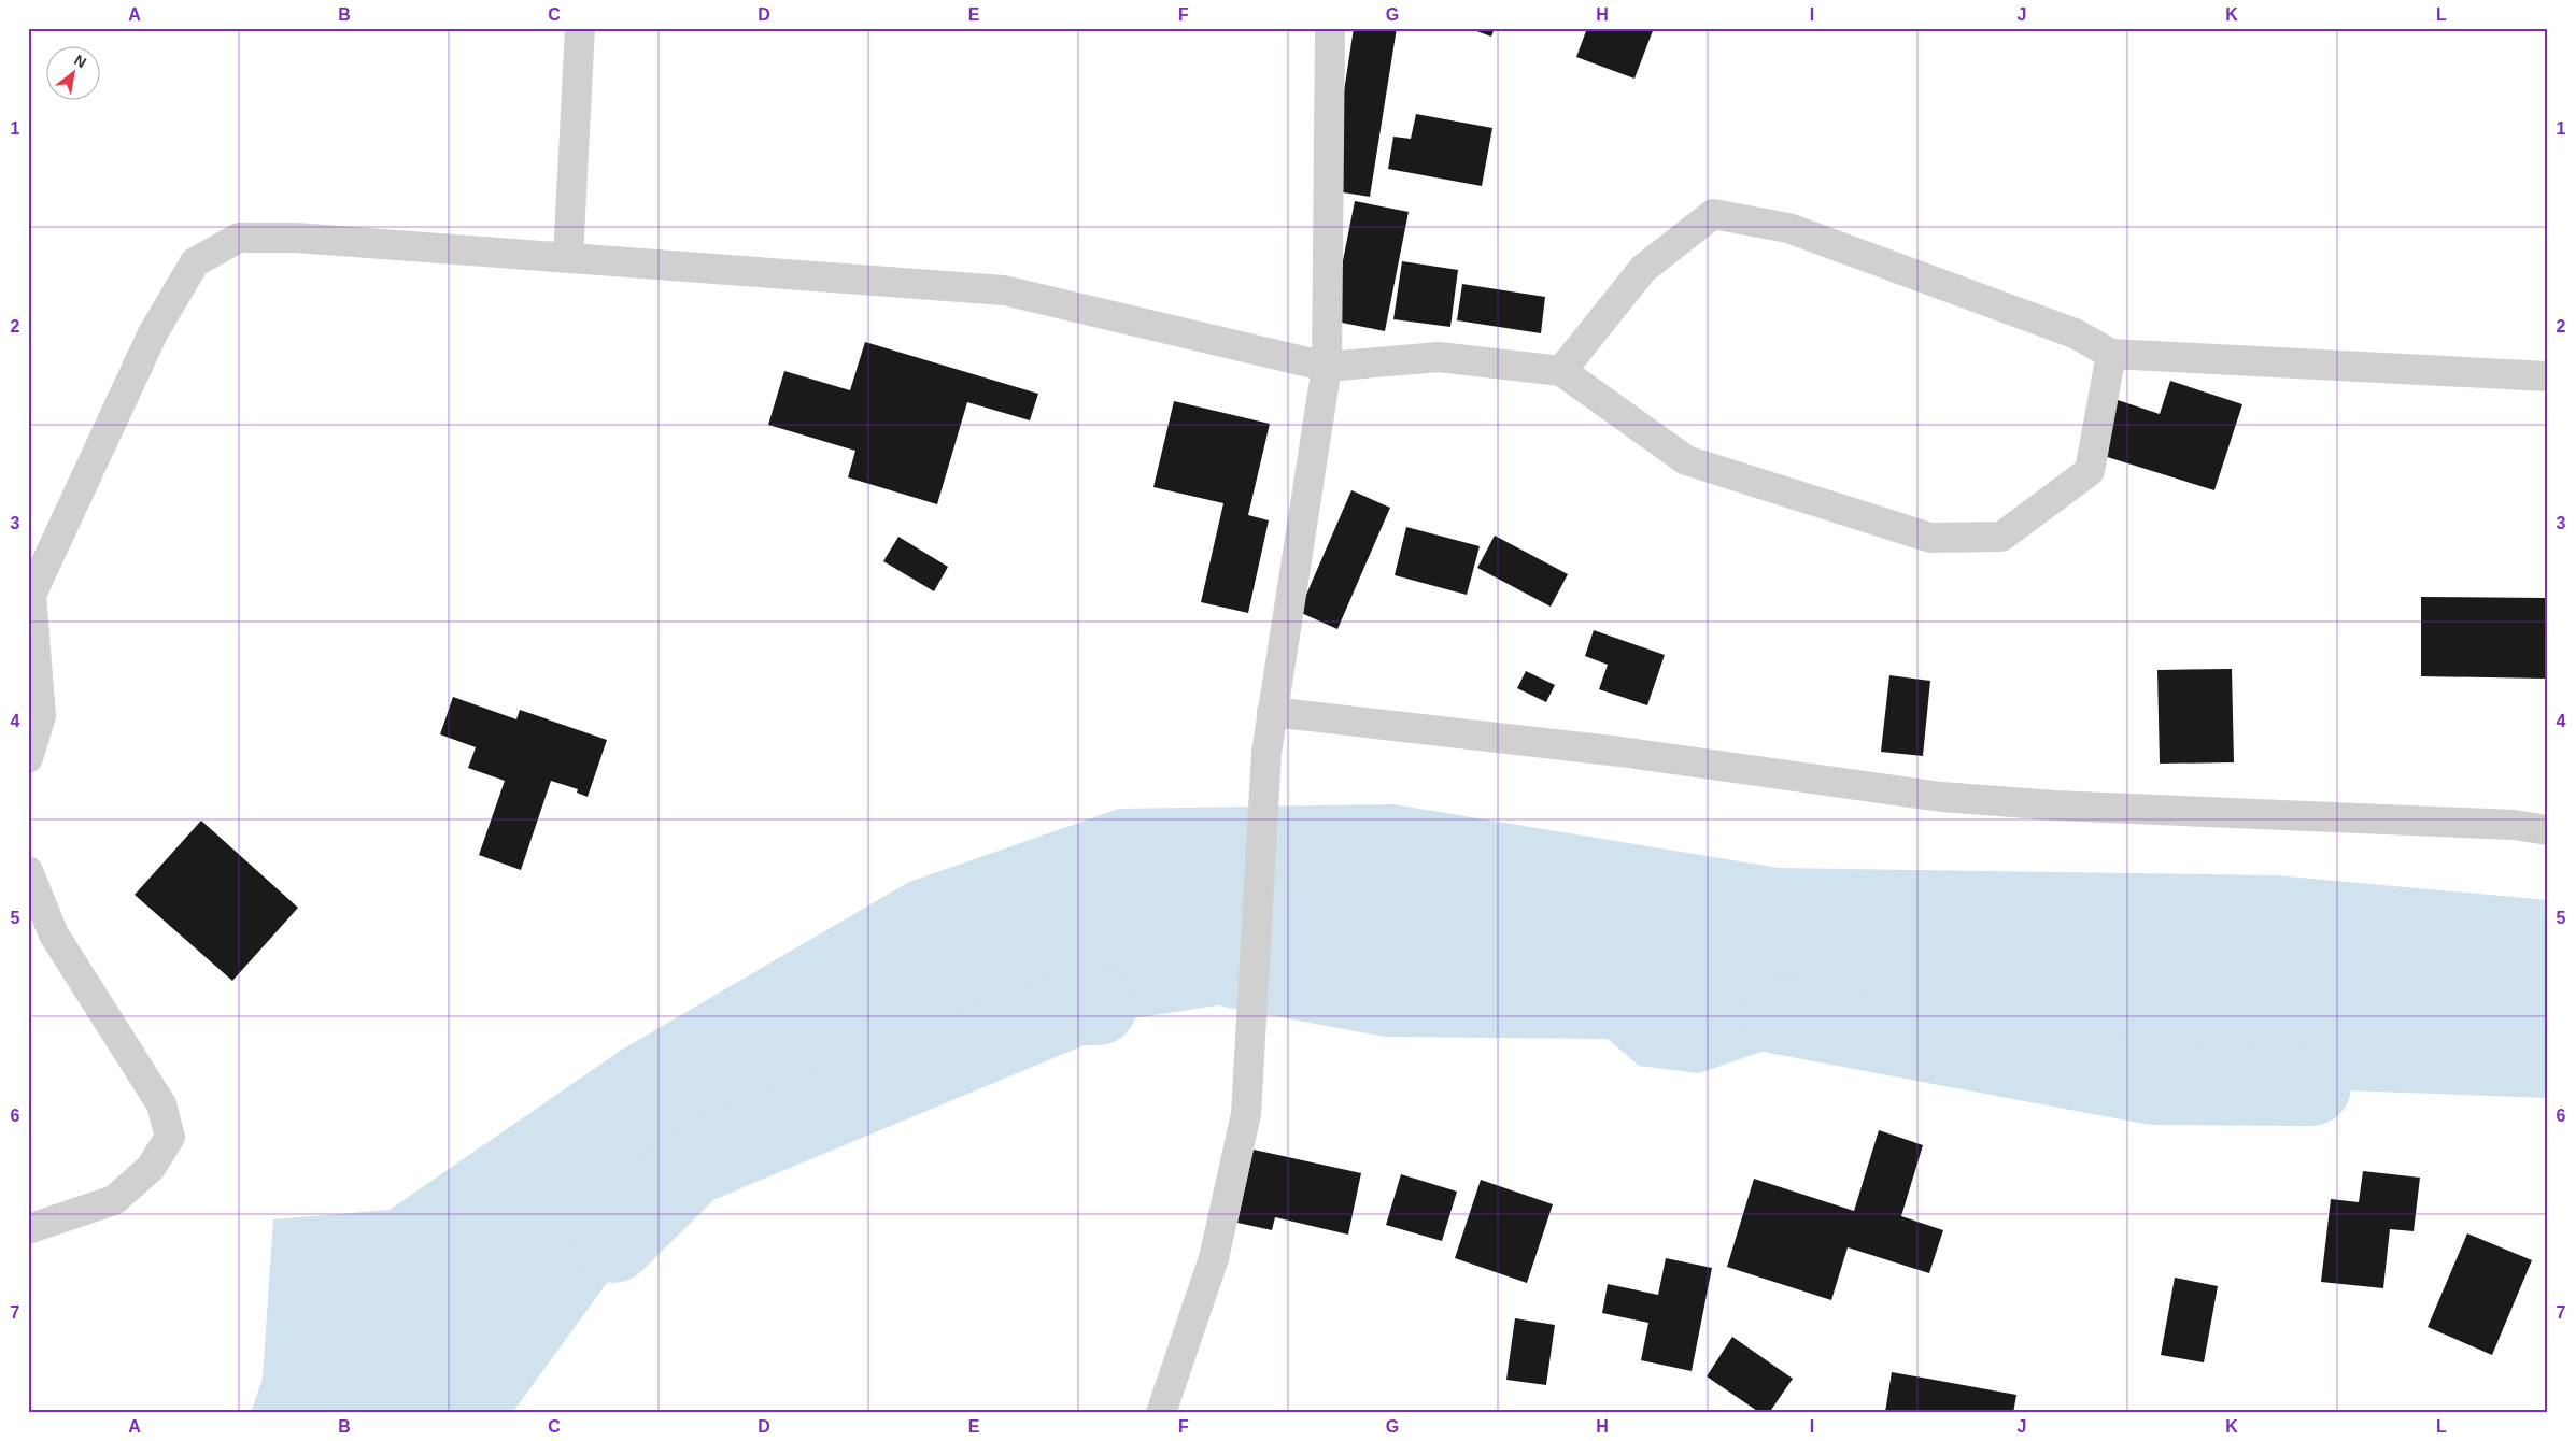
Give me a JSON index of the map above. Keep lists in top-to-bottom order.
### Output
{
  "north": "top right",
  "grid": {
    "columns": [
      "A",
      "B",
      "C",
      "D",
      "E",
      "F",
      "G",
      "H",
      "I",
      "J",
      "K",
      "L"
    ],
    "rows": [
      "1",
      "2",
      "3",
      "4",
      "5",
      "6",
      "7"
    ]
  }
}
